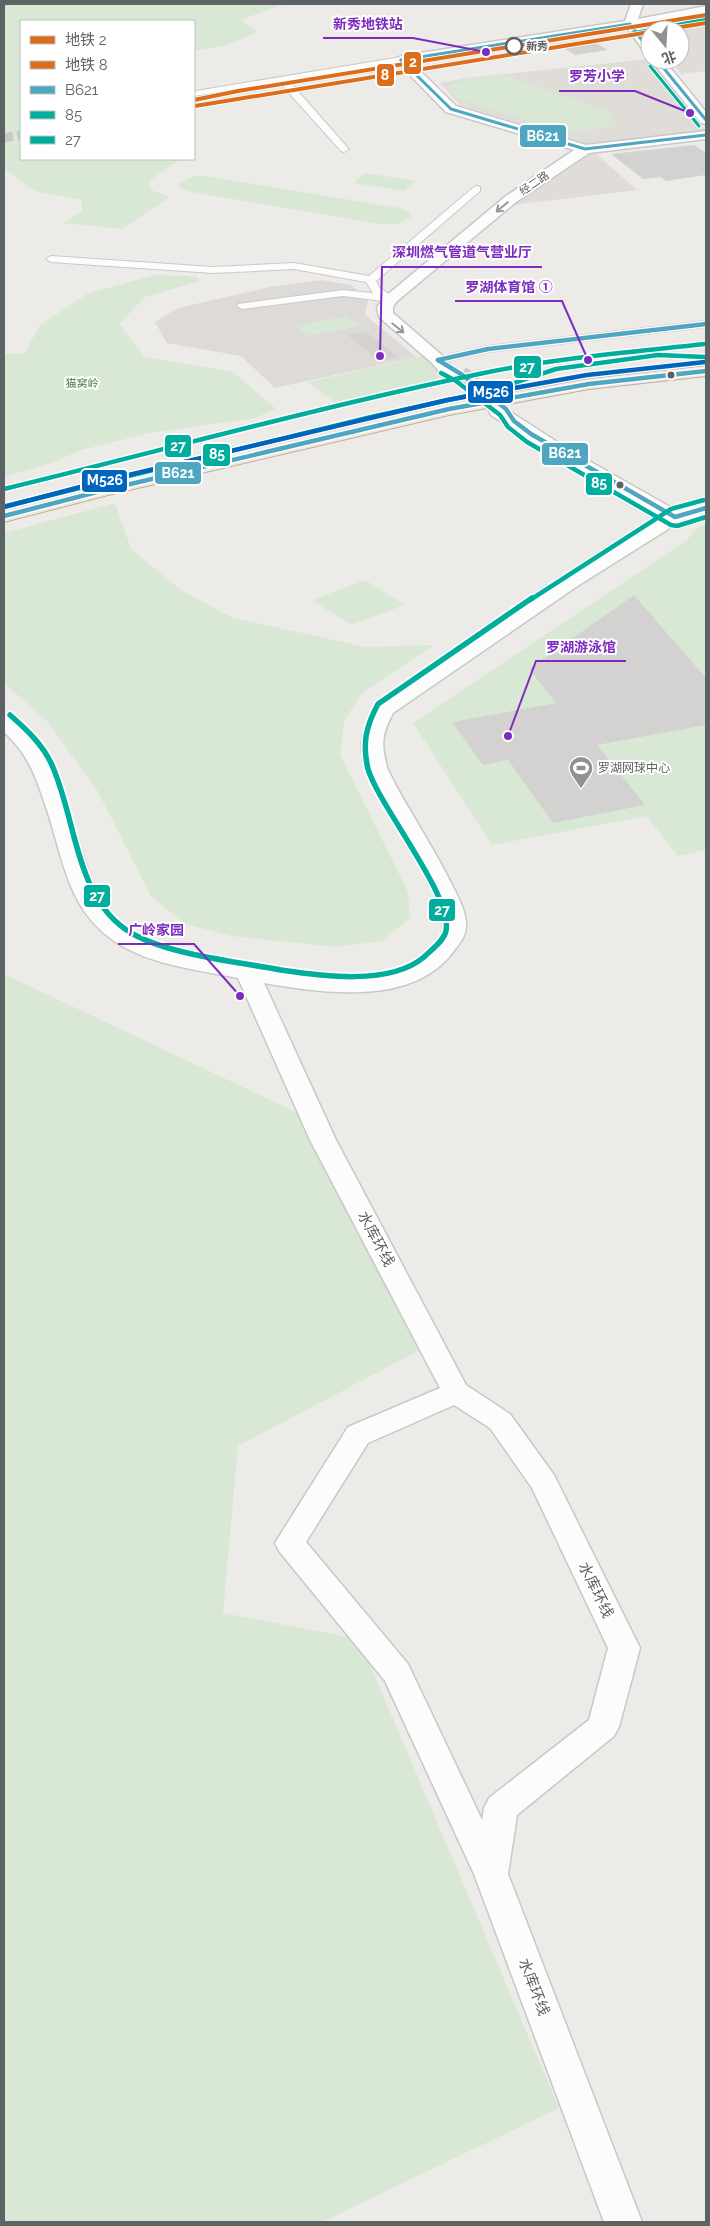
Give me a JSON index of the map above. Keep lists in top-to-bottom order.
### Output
{
  "streets": {
    "street": ["经二路", "水库环线"]
  },
  "parks": ["猫窝岭"],
  "places": {
    "other": [
      "新秀",
      "新秀地铁站",
      "罗芳小学",
      "深圳燃气管道气营业厅",
      "罗湖体育馆 ①",
      "罗湖游泳馆",
      "广岭家园"
    ],
    "sports": ["罗湖网球中心"]
  },
  "lines": [
    "metro line 2",
    "transit line 85",
    "metro line 8",
    "transit line B621",
    "transit line 27",
    "transit line M526"
  ],
  "legend": [
    "地铁 2",
    "地铁 8",
    "B621",
    "85",
    "27"
  ],
  "north": "bottom"
}
